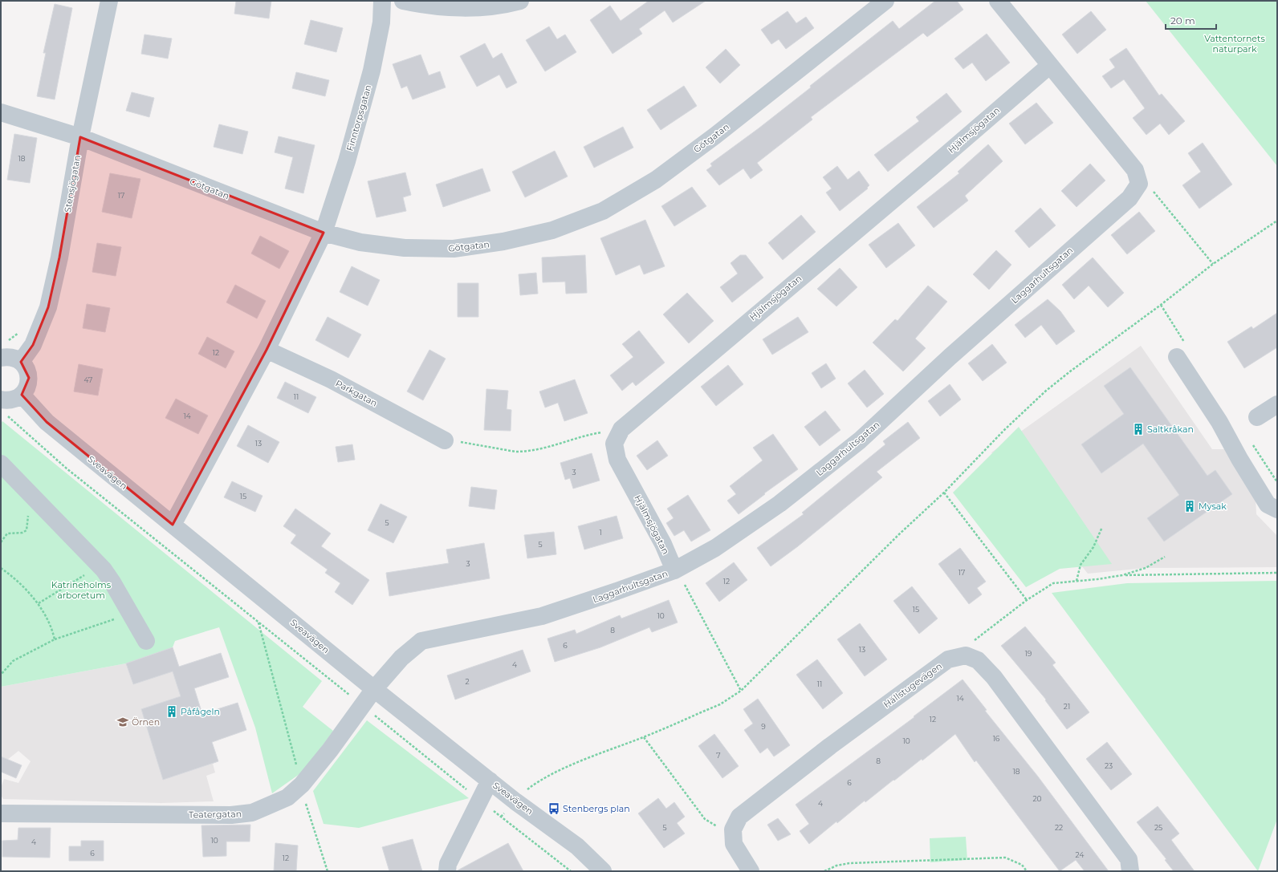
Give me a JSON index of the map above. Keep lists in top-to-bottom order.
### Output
{
  "streets": {
    "street": [
      "Finntorpsgatan",
      "Hjälmsjögatan",
      "Götgatan",
      "Stensjögatan",
      "Laggarhultsgatan",
      "Parkgatan",
      "Sveavägen",
      "Hällstugevägen",
      "Teatergatan"
    ]
  },
  "crossings": [
    ["Finntorpsgatan", "Götgatan"],
    ["Hjälmsjögatan", "Laggarhultsgatan"],
    ["Götgatan", "Stensjögatan"],
    ["Laggarhultsgatan", "Sveavägen"],
    ["Laggarhultsgatan", "Teatergatan"],
    ["Sveavägen", "Teatergatan"]
  ],
  "parks": ["Vattentornets naturpark", "Katrineholms arboretum"],
  "places": {
    "building": ["Saltkråkan", "Mysak", "Påfågeln"],
    "school or university": ["Örnen"],
    "bus stop": ["Stenbergs plan"]
  },
  "house_numbers": [
    "18",
    "17",
    "12",
    "47",
    "11",
    "14",
    "13",
    "3",
    "15",
    "5",
    "1",
    "5",
    "3",
    "17",
    "12",
    "15",
    "10",
    "8",
    "6",
    "13",
    "19",
    "4",
    "2",
    "11",
    "14",
    "21",
    "12",
    "9",
    "16",
    "10",
    "7",
    "8",
    "23",
    "18",
    "6",
    "20",
    "4",
    "5",
    "22",
    "25",
    "10",
    "4",
    "6",
    "24",
    "12"
  ],
  "scale_bar": "20 m"
}
